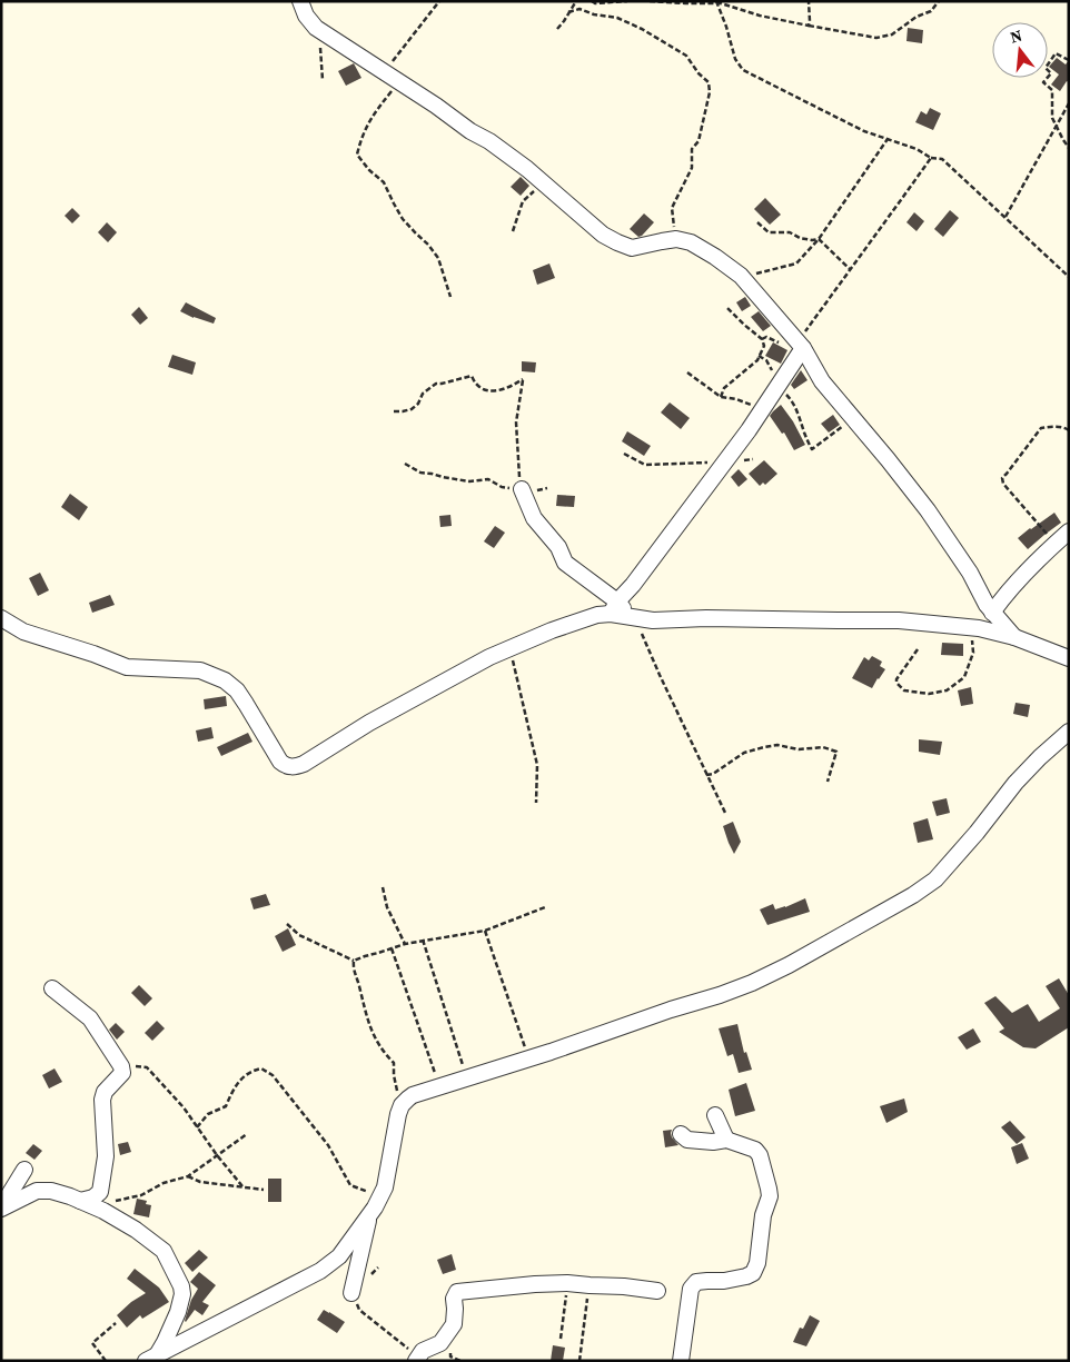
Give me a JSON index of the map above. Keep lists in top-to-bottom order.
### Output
{
  "north": "top"
}
